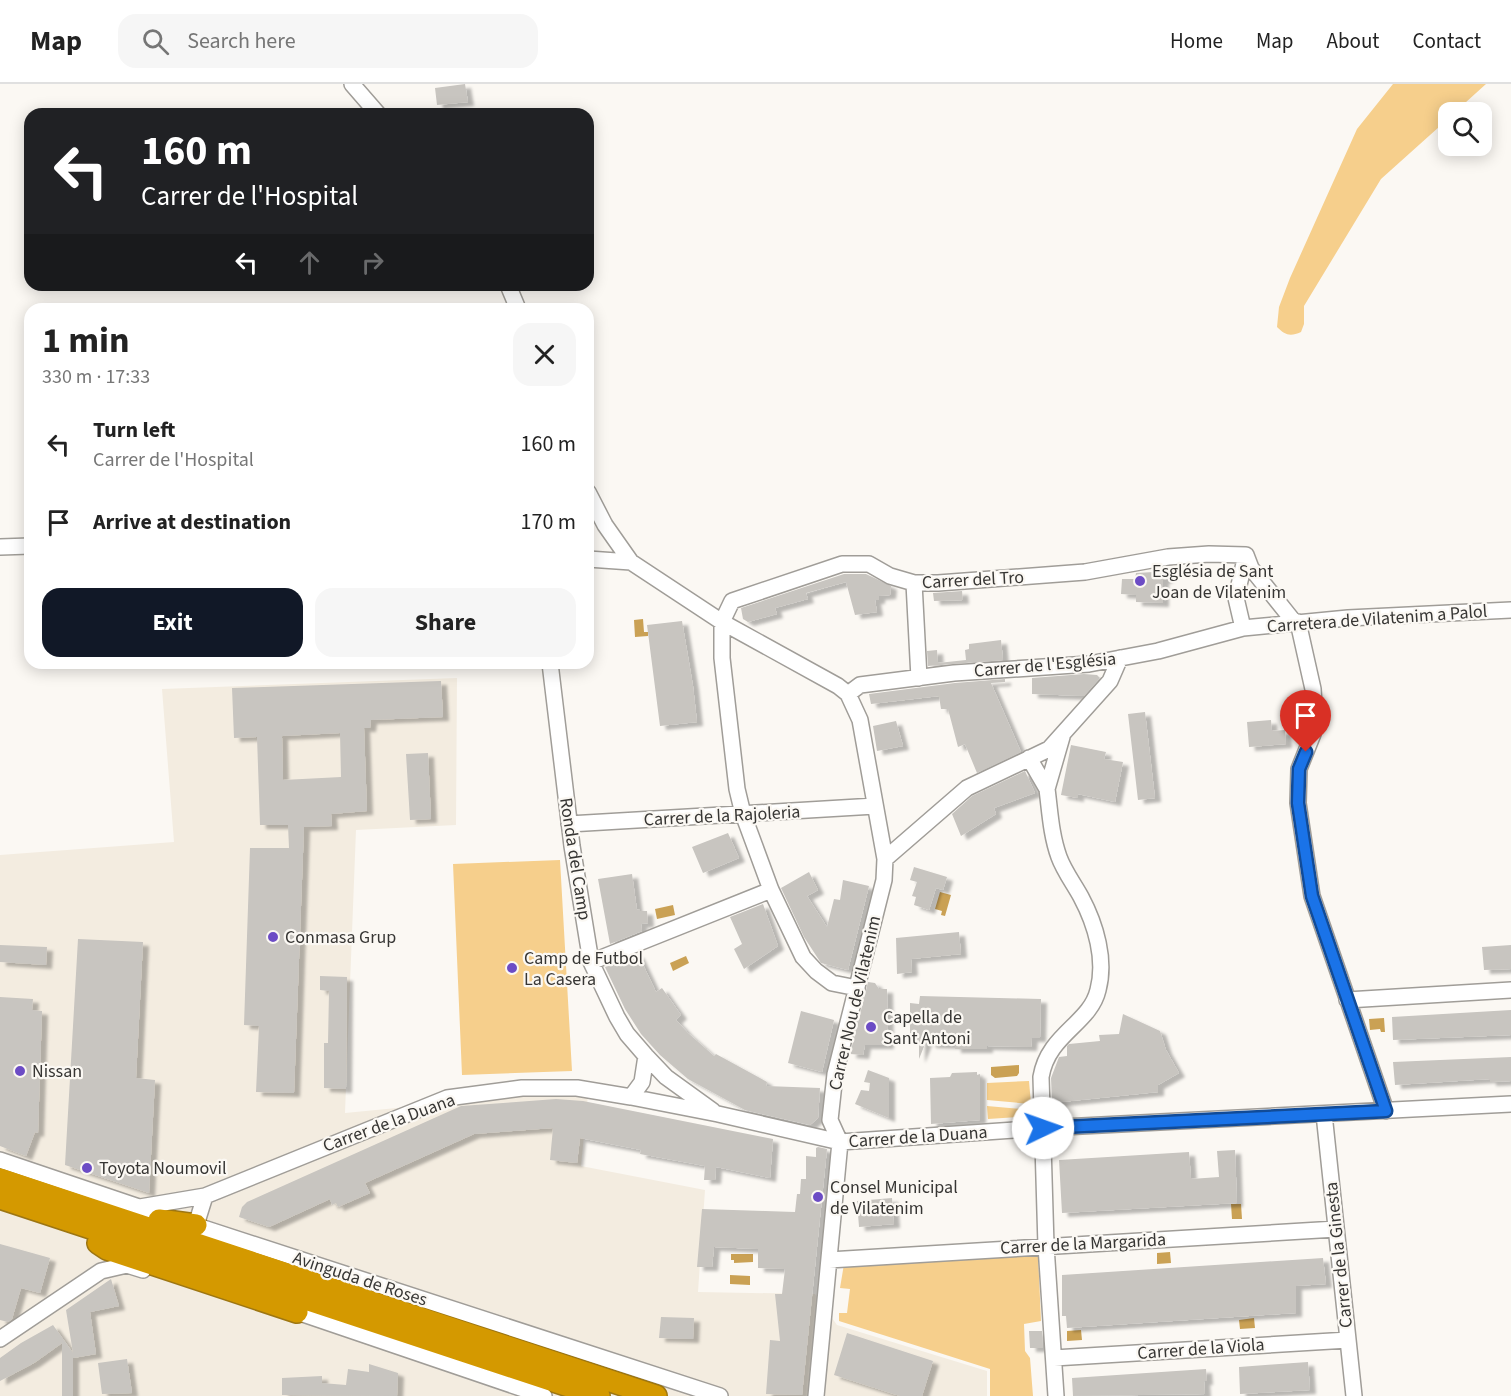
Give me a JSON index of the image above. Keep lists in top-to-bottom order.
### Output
{
  "streets": {
    "street": [
      "Carrer del Tro",
      "Carretera de Vilatenim a Palol",
      "Carrer de l'Església",
      "Carrer de la Rajoleria",
      "Ronda del Camp",
      "Carrer Nou de Vilatenim",
      "Carrer de la Duana",
      "Carrer de la Margarida",
      "Carrer de la Ginesta",
      "Avinguda de Roses",
      "Carrer de la Viola"
    ]
  },
  "crossings": [
    ["Carretera de Vilatenim a Palol", "Carrer de l'Església"],
    ["Carrer de l'Església", "Carrer Nou de Vilatenim"],
    ["Carrer de la Rajoleria", "Ronda del Camp"],
    ["Carrer de la Rajoleria", "Carrer Nou de Vilatenim"],
    ["Ronda del Camp", "Carrer de la Duana"],
    ["Carrer Nou de Vilatenim", "Carrer de la Duana"],
    ["Carrer Nou de Vilatenim", "Carrer de la Margarida"],
    ["Carrer de la Duana", "Carrer de la Ginesta"],
    ["Carrer de la Duana", "Avinguda de Roses"],
    ["Carrer de la Margarida", "Carrer de la Ginesta"],
    ["Carrer de la Ginesta", "Carrer de la Viola"]
  ],
  "places": [
    "Església de Sant Joan de Vilatenim",
    "Conmasa Grup",
    "Camp de Futbol La Casera",
    "Capella de Sant Antoni",
    "Nissan",
    "Toyota Noumovil",
    "Consel Municipal de Vilatenim"
  ],
  "page": {
    "header": "Map",
    "search": "Search here",
    "nav": [
      "Home",
      "Map",
      "About",
      "Contact"
    ],
    "turn": ["160 m", "Carrer de l'Hospital"],
    "heading": ["1 min", "330 m · 17:33"],
    "list": [
      {
        "name": "Turn left",
        "note": "Carrer de l'Hospital",
        "value": "160 m"
      },
      {
        "name": "Arrive at destination",
        "value": "170 m"
      }
    ],
    "buttons": ["Exit", "Share"]
  }
}
